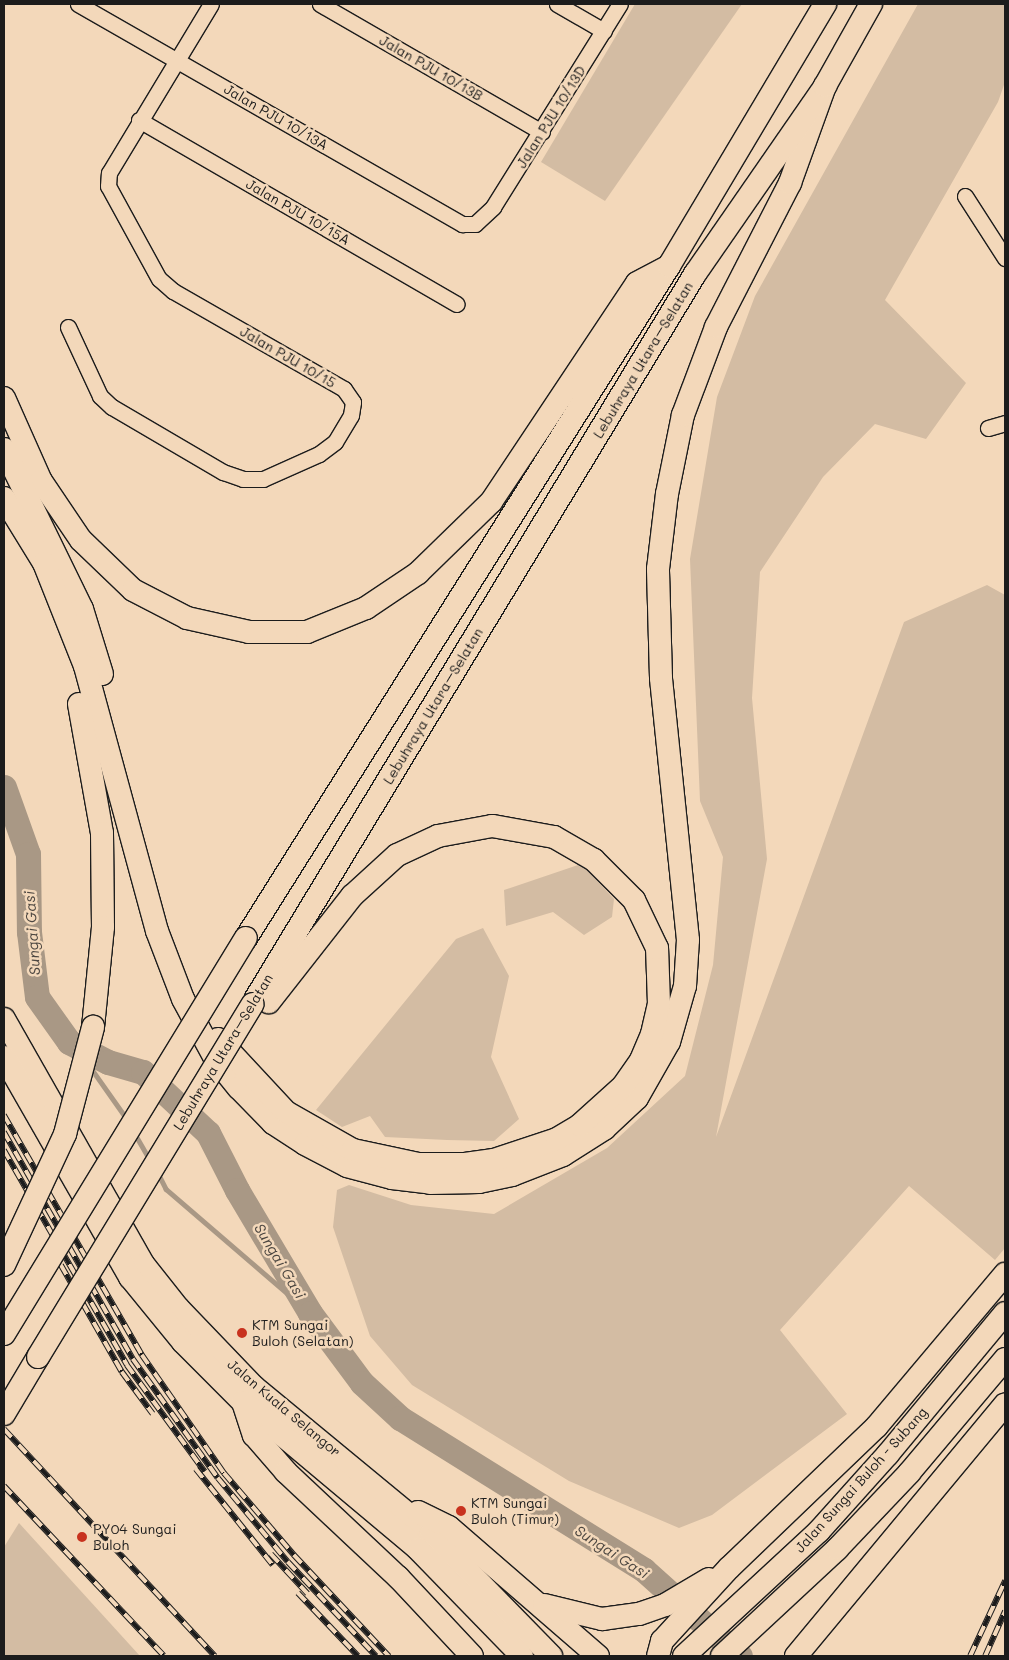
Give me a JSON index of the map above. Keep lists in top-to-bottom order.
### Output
{
  "streets": {
    "highway": ["Lebuhraya Utara–Selatan", "Jalan Kuala Selangor", "Jalan Sungai Buloh - Subang"],
    "street": [
      "Jalan PJU 10/13B",
      "Jalan PJU 10/13A",
      "Jalan PJU 10/13D",
      "Jalan PJU 10/15A",
      "Jalan PJU 10/15"
    ]
  },
  "crossings": [
    ["Jalan PJU 10/13B", "Jalan PJU 10/13D"],
    ["Jalan PJU 10/13A", "Jalan PJU 10/13D"],
    ["Jalan PJU 10/13A", "Jalan PJU 10/15"],
    ["Jalan PJU 10/15A", "Jalan PJU 10/15"]
  ],
  "water": ["Sungai Gasi"],
  "places": ["KTM Sungai Buloh (Selatan)", "KTM Sungai Buloh (Timur)", "PY04 Sungai Buloh"]
}
